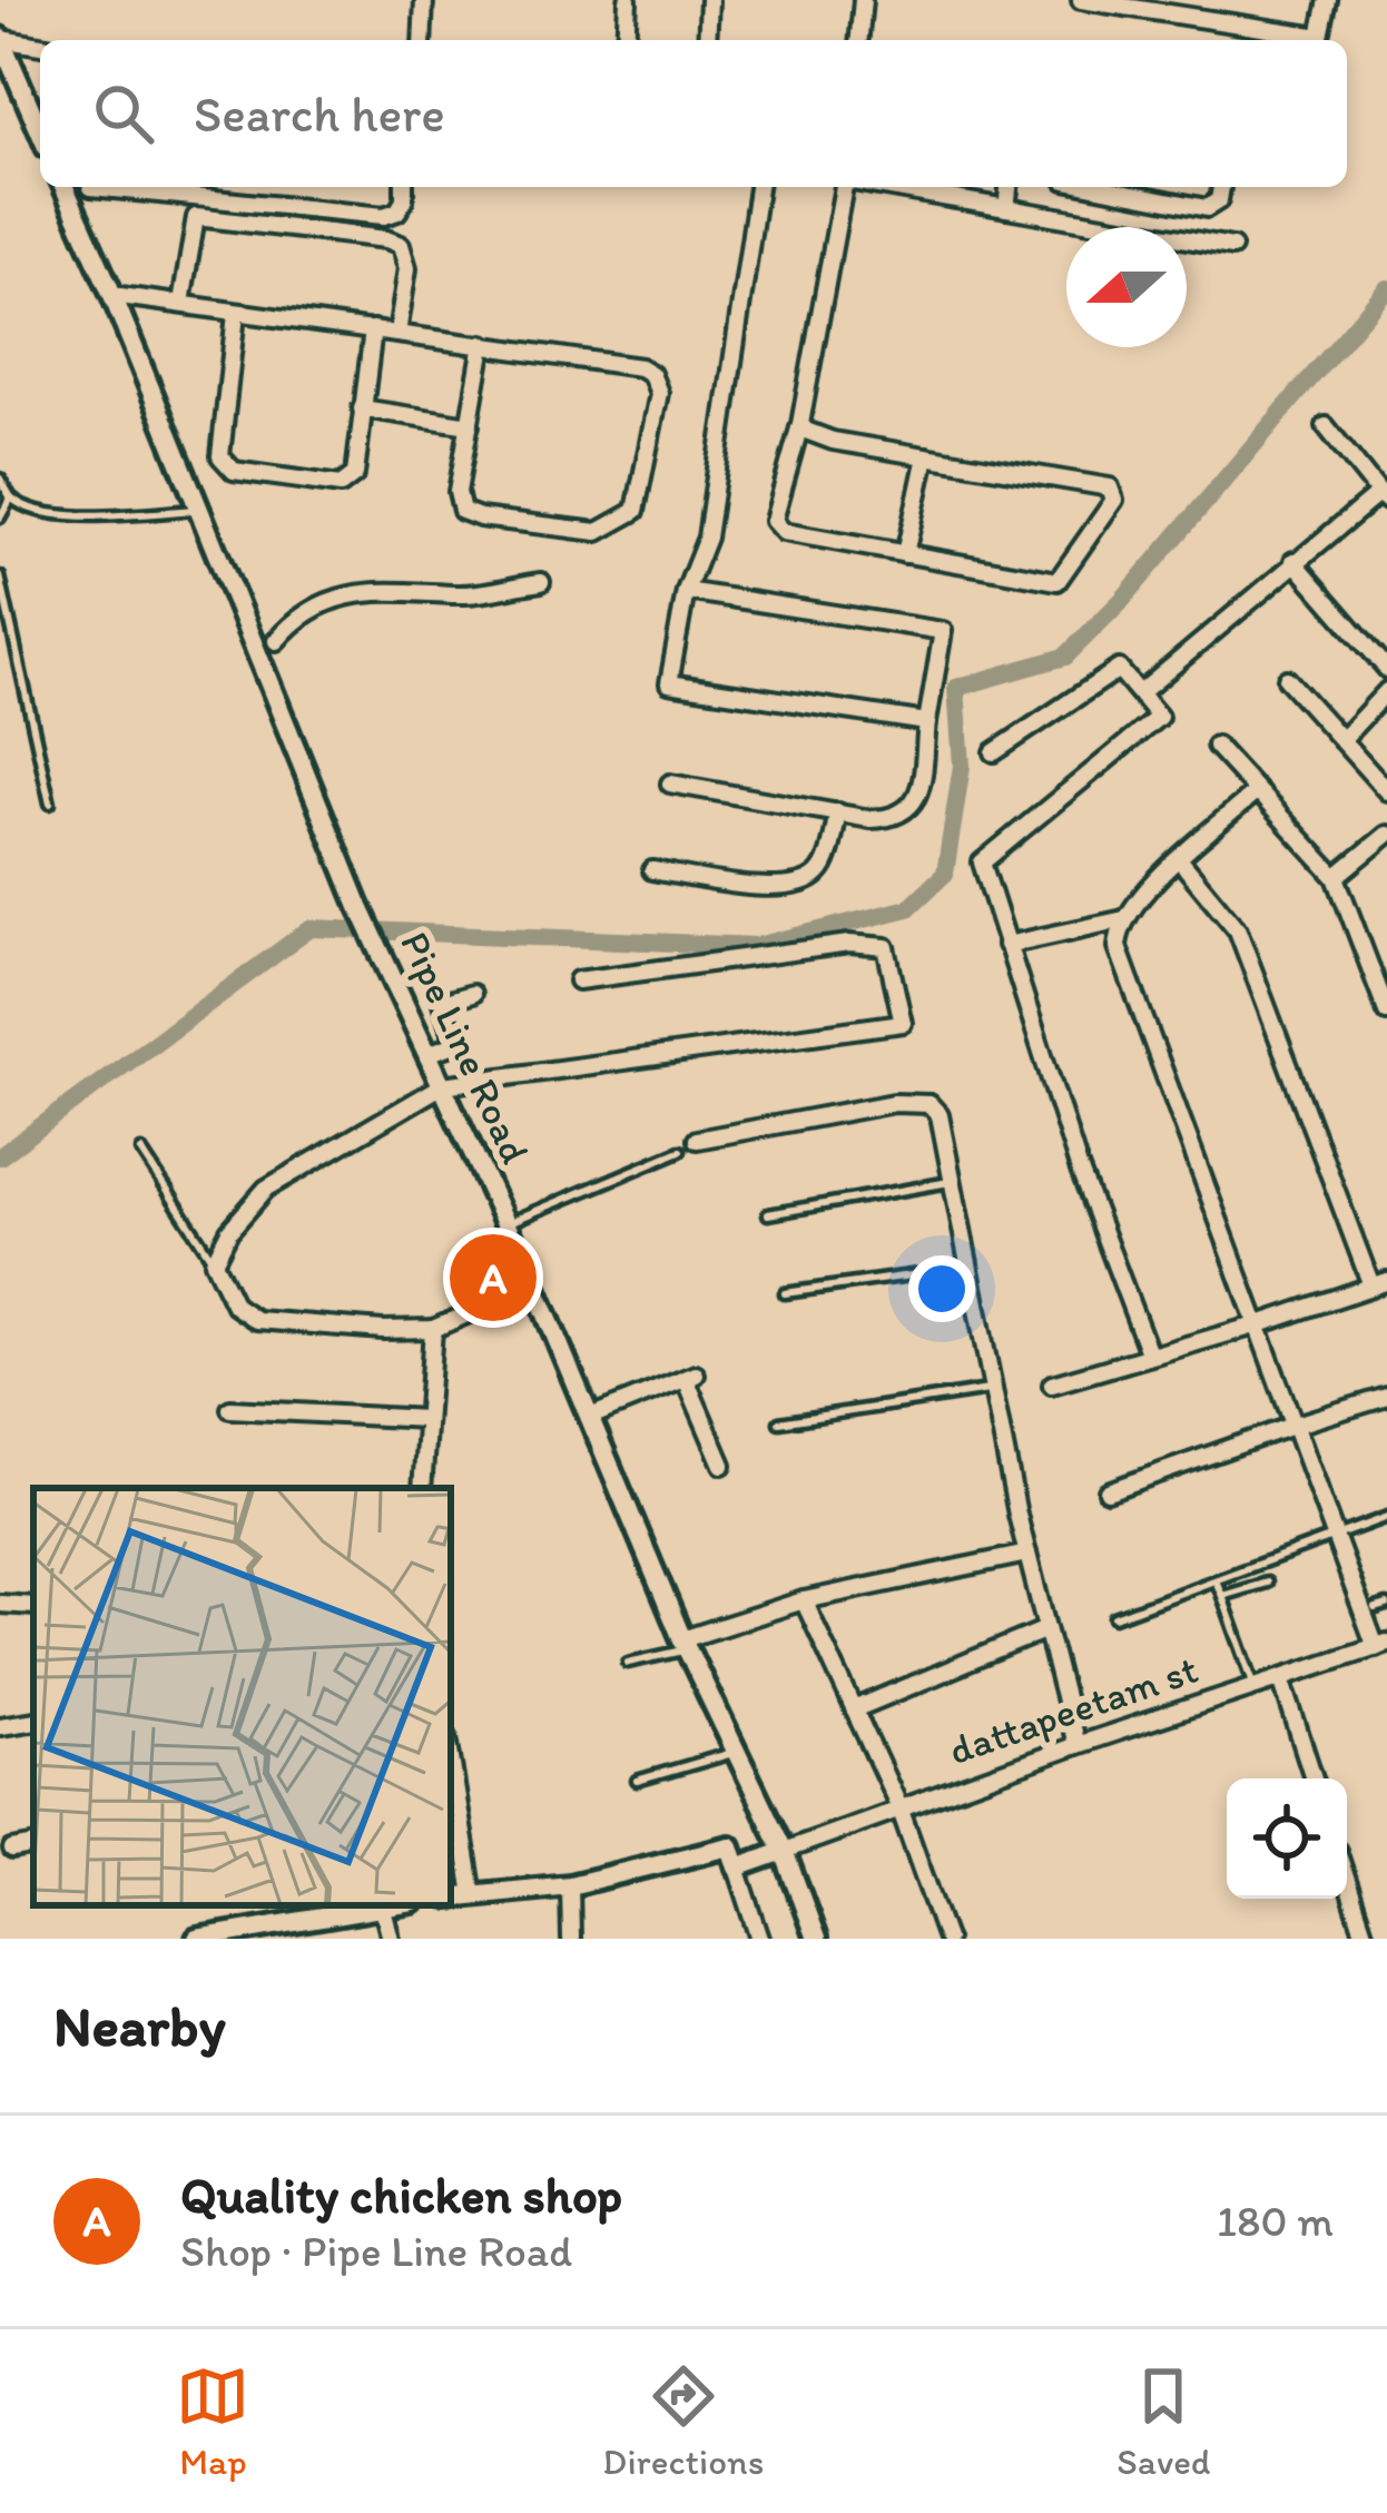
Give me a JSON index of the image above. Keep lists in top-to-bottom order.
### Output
{
  "streets": {
    "street": ["Pipe Line Road", "dattapeetam st"]
  },
  "crossings": [
    ["Pipe Line Road", "dattapeetam st"]
  ],
  "north": "left",
  "page": {
    "search": "Search here",
    "pins": "A",
    "heading": "Nearby",
    "list": [
      {
        "mark": "A",
        "name": "Quality chicken shop",
        "note": "Shop · Pipe Line Road",
        "value": "180 m"
      }
    ],
    "nav": ["Map", "Directions", "Saved"]
  }
}
